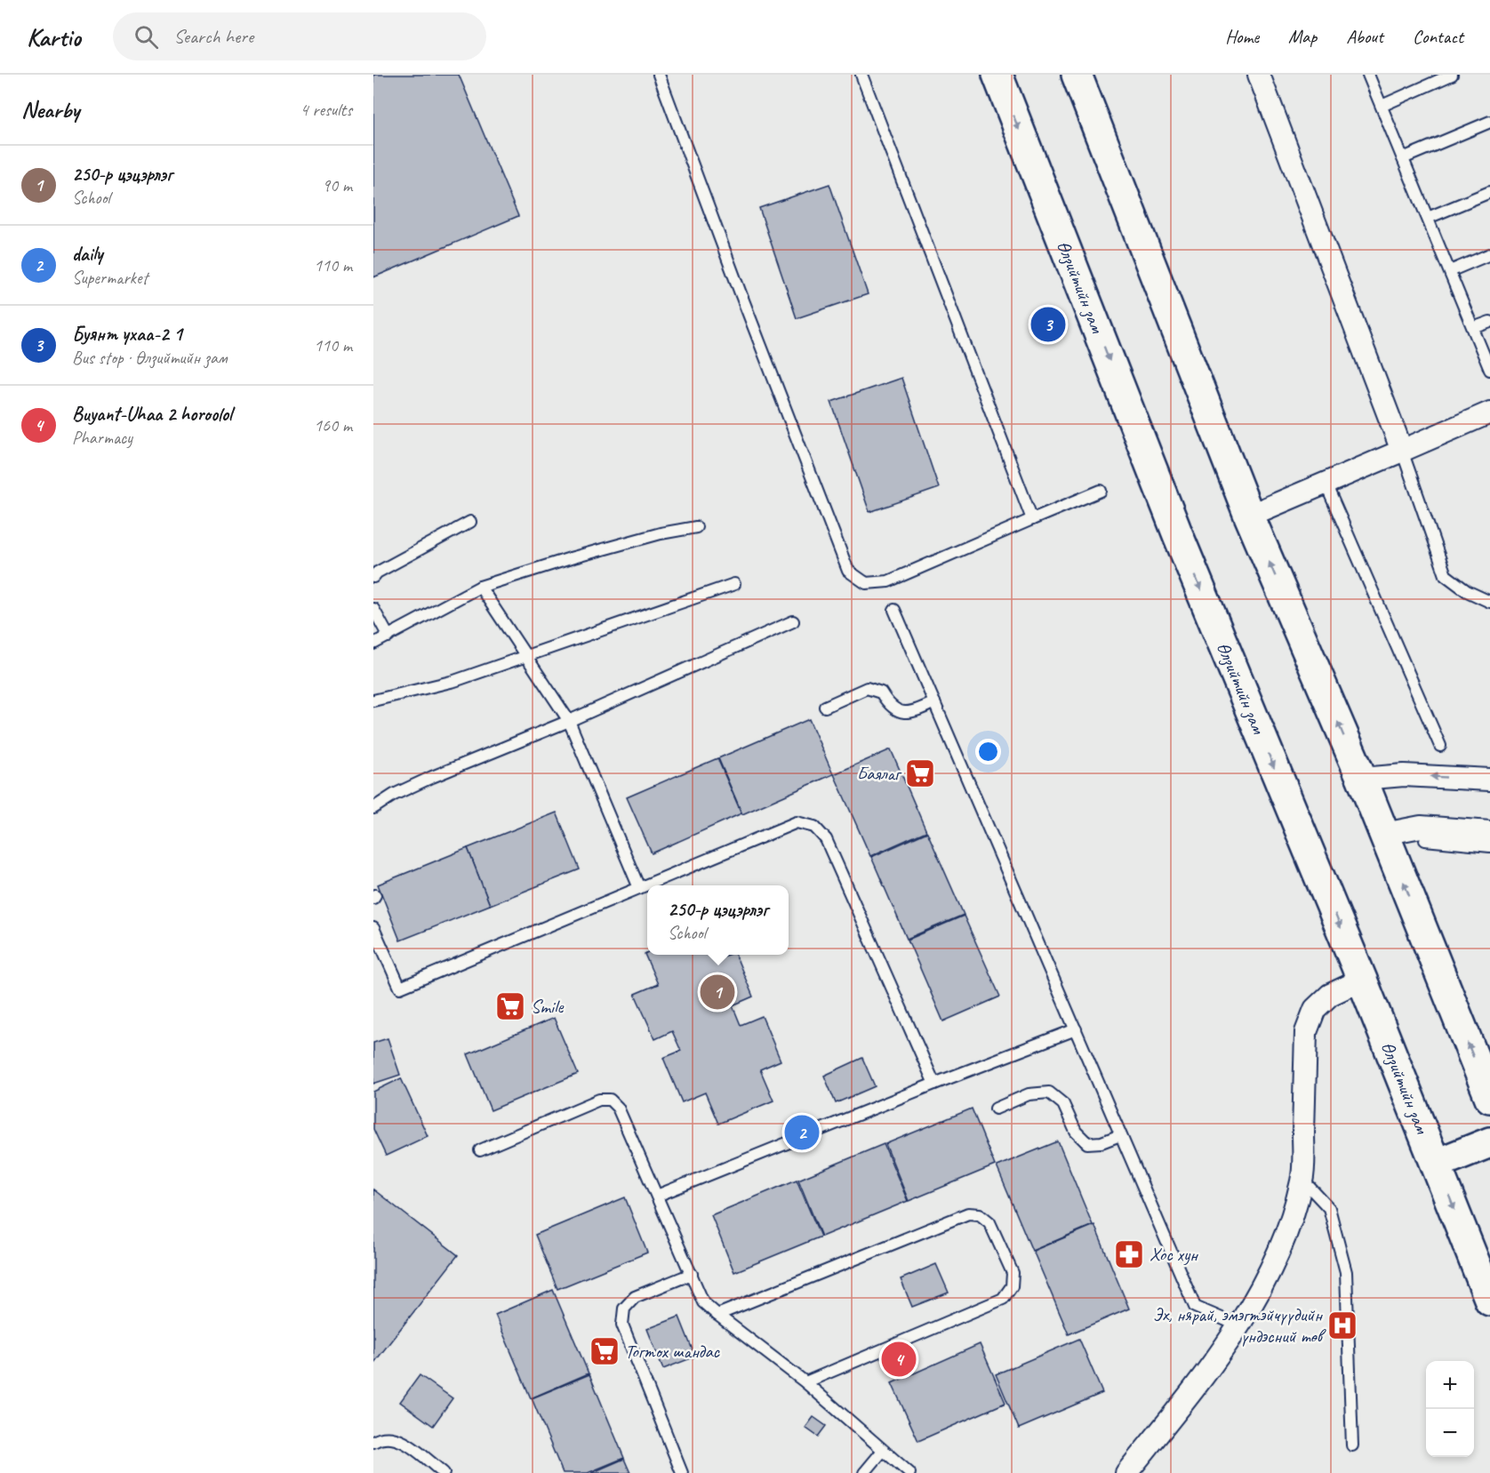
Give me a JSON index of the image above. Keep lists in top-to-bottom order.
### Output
{
  "streets": {
    "highway": ["Өлзийтийн зам"]
  },
  "places": {
    "supermarket": ["Баялаг", "Smile", "Тогтох шандас"],
    "pharmacy": ["Хос хун"],
    "hospital": ["Эх, нярай, эмэгтэйчүүдийн үндэсний төв"]
  },
  "page": {
    "header": "Kartio",
    "search": "Search here",
    "nav": [
      "Home",
      "Map",
      "About",
      "Contact"
    ],
    "heading": ["Nearby", "4 results"],
    "list": [
      {
        "mark": "1",
        "name": "250-р цэцэрлэг",
        "note": "School",
        "value": "90 m"
      },
      {
        "mark": "2",
        "name": "daily",
        "note": "Supermarket",
        "value": "110 m"
      },
      {
        "mark": "3",
        "name": "Буянт ухаа-2 1",
        "note": "Bus stop · Өлзийтийн зам",
        "value": "110 m"
      },
      {
        "mark": "4",
        "name": "Buyant-Uhaa 2 horoolol",
        "note": "Pharmacy",
        "value": "160 m"
      }
    ],
    "pins": [
      "3",
      "1",
      "2",
      "4"
    ],
    "popup": ["250-р цэцэрлэг", "School"],
    "map_buttons": ["+", "−"]
  }
}
